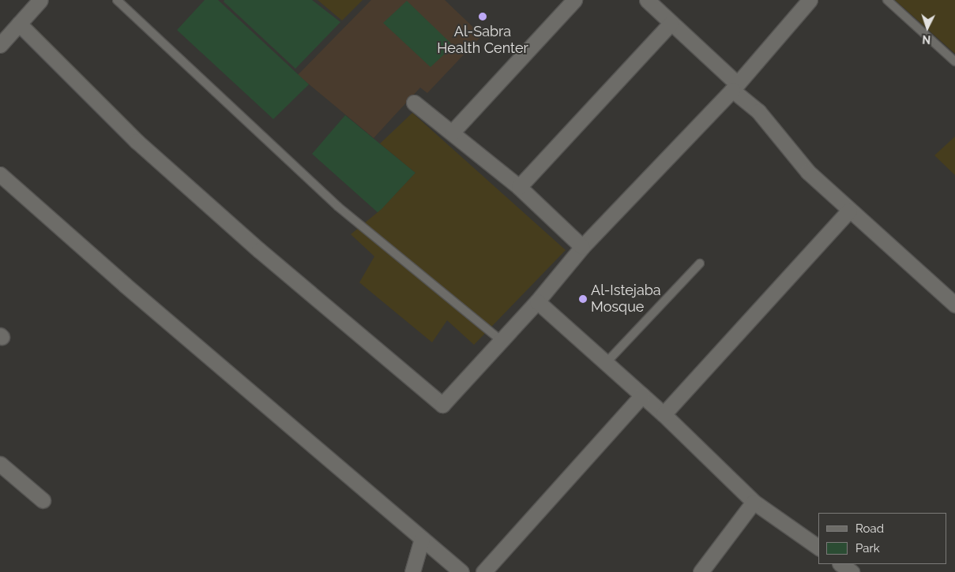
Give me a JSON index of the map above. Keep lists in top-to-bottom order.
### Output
{
  "places": ["Al-Sabra Health Center", "Al-Istejaba Mosque"],
  "legend": ["Road", "Park"],
  "north": "bottom"
}
